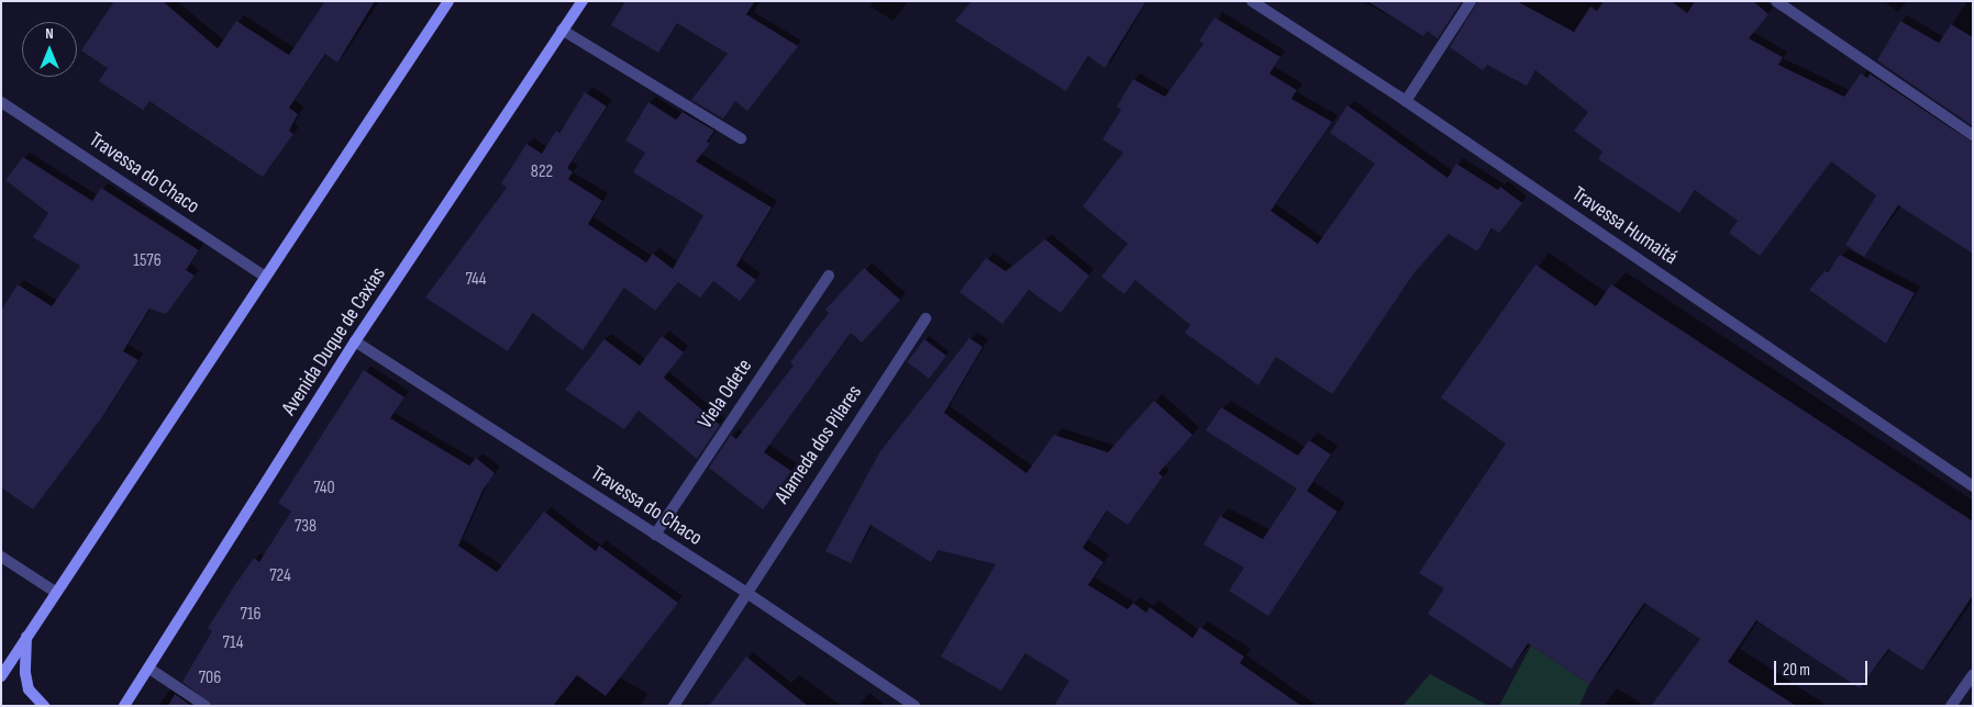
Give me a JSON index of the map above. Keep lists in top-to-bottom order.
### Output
{
  "streets": {
    "main road": ["Avenida Duque de Caxias"],
    "street": [
      "Travessa do Chaco",
      "Travessa Humaitá",
      "Viela Odete",
      "Alameda dos Pilares"
    ]
  },
  "crossings": [
    ["Travessa do Chaco", "Avenida Duque de Caxias"],
    ["Travessa do Chaco", "Viela Odete"],
    ["Travessa do Chaco", "Alameda dos Pilares"]
  ],
  "house_numbers": [
    "822",
    "1576",
    "744",
    "740",
    "738",
    "724",
    "716",
    "714",
    "706"
  ],
  "scale_bar": "20 m",
  "north": "top"
}
